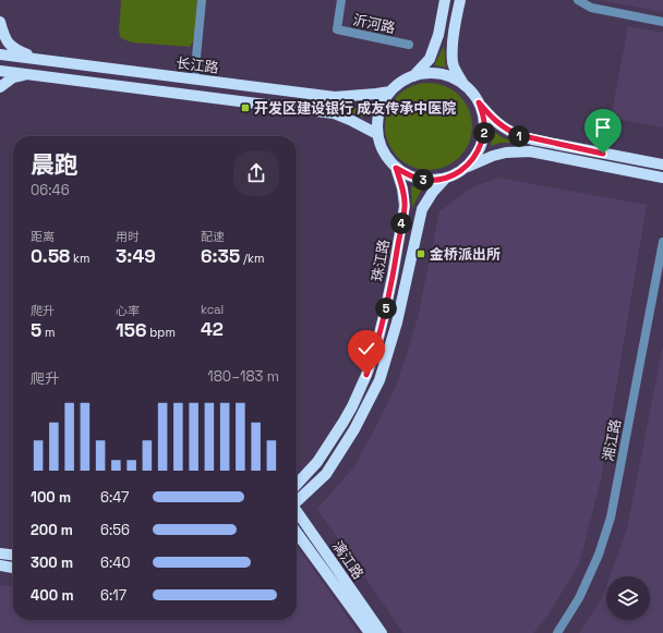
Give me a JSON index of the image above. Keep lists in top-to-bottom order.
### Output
{
  "streets": {
    "main road": ["长江路", "珠江路", "漓江路"],
    "street": ["沂河路", "湘江路"]
  },
  "crossings": [
    ["长江路", "珠江路"]
  ],
  "places": {
    "transit": ["开发区建设银行 成友传承中医院", "金桥派出所"]
  },
  "page": {
    "pins": [
      "2",
      "1",
      "3",
      "4",
      "5"
    ],
    "heading": ["晨跑", "06:46"],
    "stats": [
      ["距离", "0.58 km"],
      ["用时", "3:49"],
      ["配速", "6:35 /km"],
      ["爬升", "5 m"],
      ["心率", "156 bpm"],
      ["kcal", "42"]
    ],
    "chart": ["爬升", "180–183 m"],
    "list": [
      {
        "name": "100 m",
        "note": "6:47"
      },
      {
        "name": "200 m",
        "note": "6:56"
      },
      {
        "name": "300 m",
        "note": "6:40"
      },
      {
        "name": "400 m",
        "note": "6:17"
      }
    ]
  }
}
